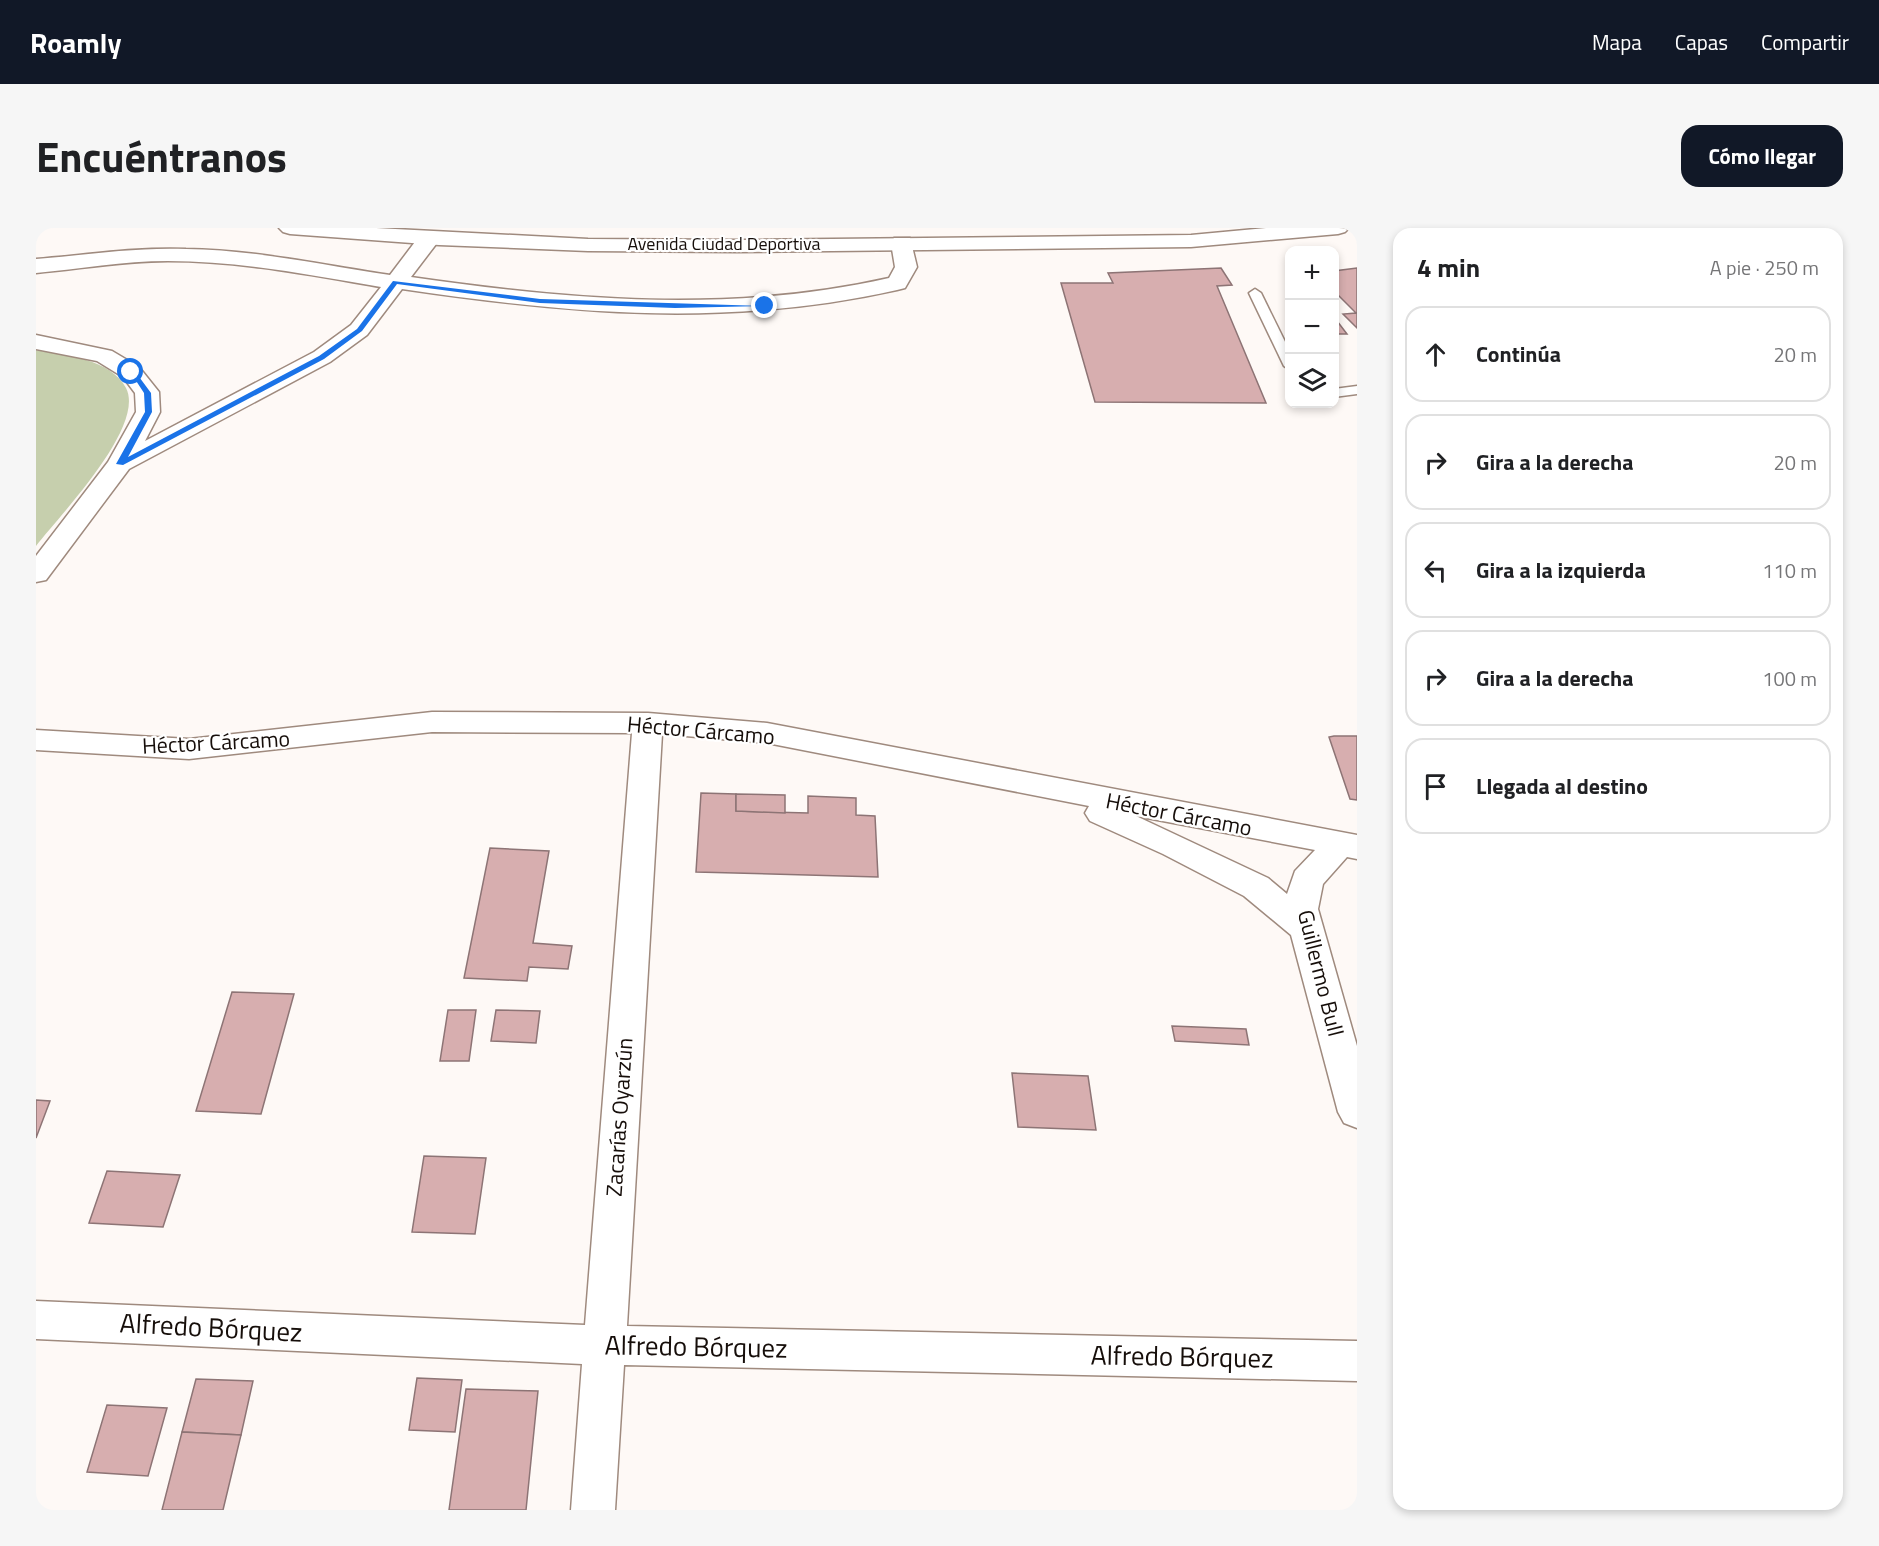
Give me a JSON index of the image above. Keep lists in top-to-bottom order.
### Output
{
  "streets": {
    "street": [
      "Avenida Ciudad Deportiva",
      "Héctor Cárcamo",
      "Guillermo Bull",
      "Zacarías Oyarzún",
      "Alfredo Bórquez"
    ]
  },
  "crossings": [
    ["Héctor Cárcamo", "Guillermo Bull"],
    ["Héctor Cárcamo", "Zacarías Oyarzún"],
    ["Zacarías Oyarzún", "Alfredo Bórquez"]
  ],
  "page": {
    "header": "Roamly",
    "nav": ["Mapa", "Capas", "Compartir"],
    "title": "Encuéntranos",
    "buttons": "Cómo llegar",
    "heading": ["4 min", "A pie · 250 m"],
    "map_buttons": ["+", "−"],
    "list": [
      ["Continúa", "20 m"],
      ["Gira a la derecha", "20 m"],
      ["Gira a la izquierda", "110 m"],
      ["Gira a la derecha", "100 m"],
      "Llegada al destino"
    ]
  }
}
